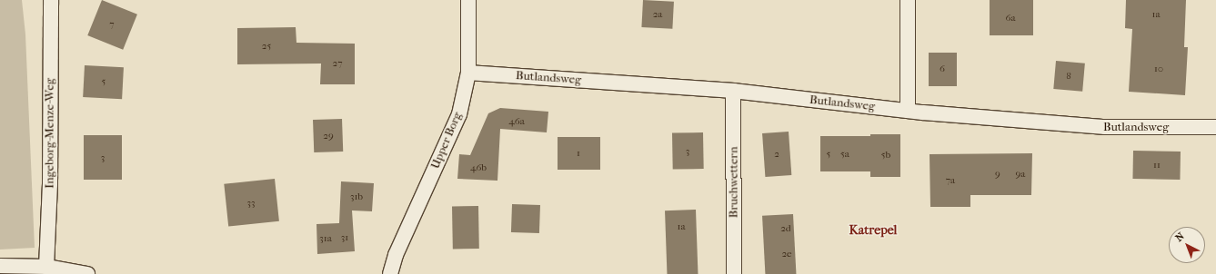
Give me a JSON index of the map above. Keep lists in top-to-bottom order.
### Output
{
  "streets": {
    "street": [
      "Butlandsweg",
      "Ingeborg-Menze-Weg",
      "Upper Borg",
      "Bruchwettern"
    ]
  },
  "crossings": [
    ["Butlandsweg", "Upper Borg"],
    ["Butlandsweg", "Bruchwettern"]
  ],
  "districts": ["Katrepel"],
  "house_numbers": [
    "2a",
    "1a",
    "6a",
    "7",
    "25",
    "27",
    "6",
    "10",
    "8",
    "5",
    "46a",
    "29",
    "3",
    "1",
    "2",
    "5",
    "5a",
    "5b",
    "3",
    "11",
    "46b",
    "9",
    "9a",
    "7a",
    "31b",
    "33",
    "1a",
    "2d",
    "31",
    "31a",
    "2e"
  ],
  "north": "top left"
}
